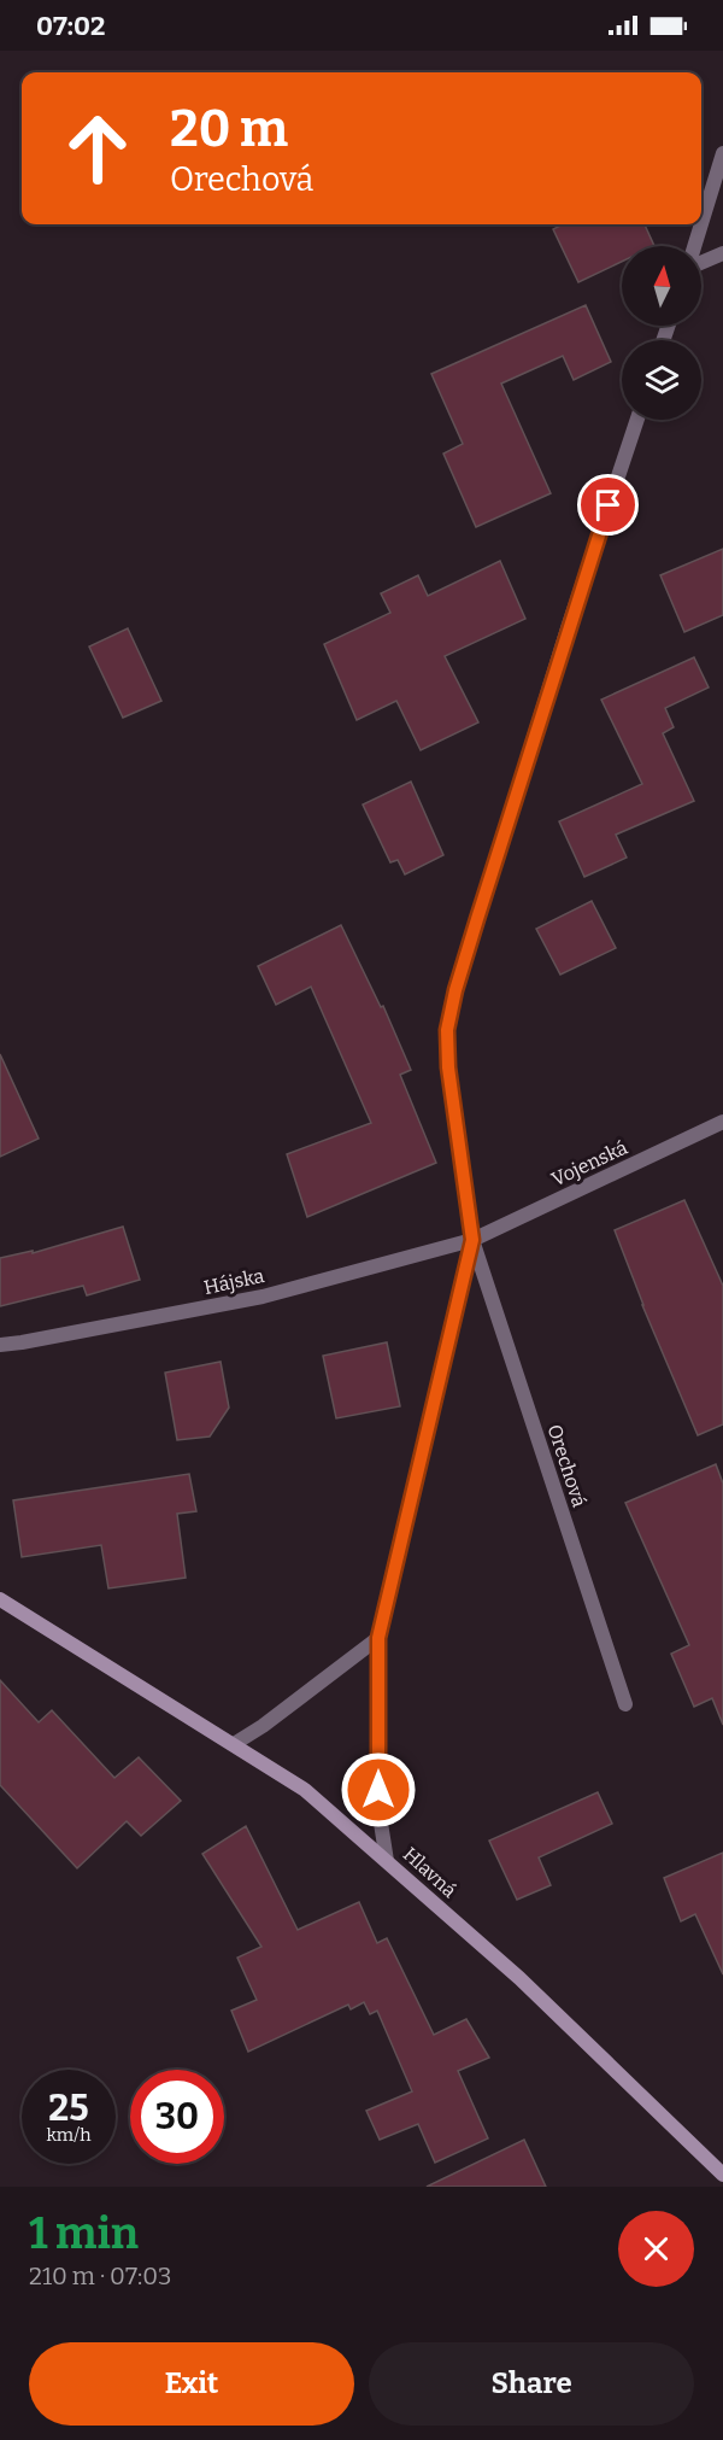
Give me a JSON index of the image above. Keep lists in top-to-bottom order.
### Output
{
  "streets": {
    "main road": ["Hlavná"],
    "street": ["Vojenská", "Hájska", "Orechová"]
  },
  "crossings": [
    ["Vojenská", "Hájska"],
    ["Vojenská", "Orechová"],
    ["Hájska", "Orechová"],
    ["Orechová", "Hlavná"]
  ],
  "north": "top",
  "page": {
    "status": "07:02",
    "turn": ["20 m", "Orechová"],
    "speed": "25 km/h",
    "limit": "30",
    "heading": ["1 min", "210 m · 07:03"],
    "buttons": ["Exit", "Share"]
  }
}
